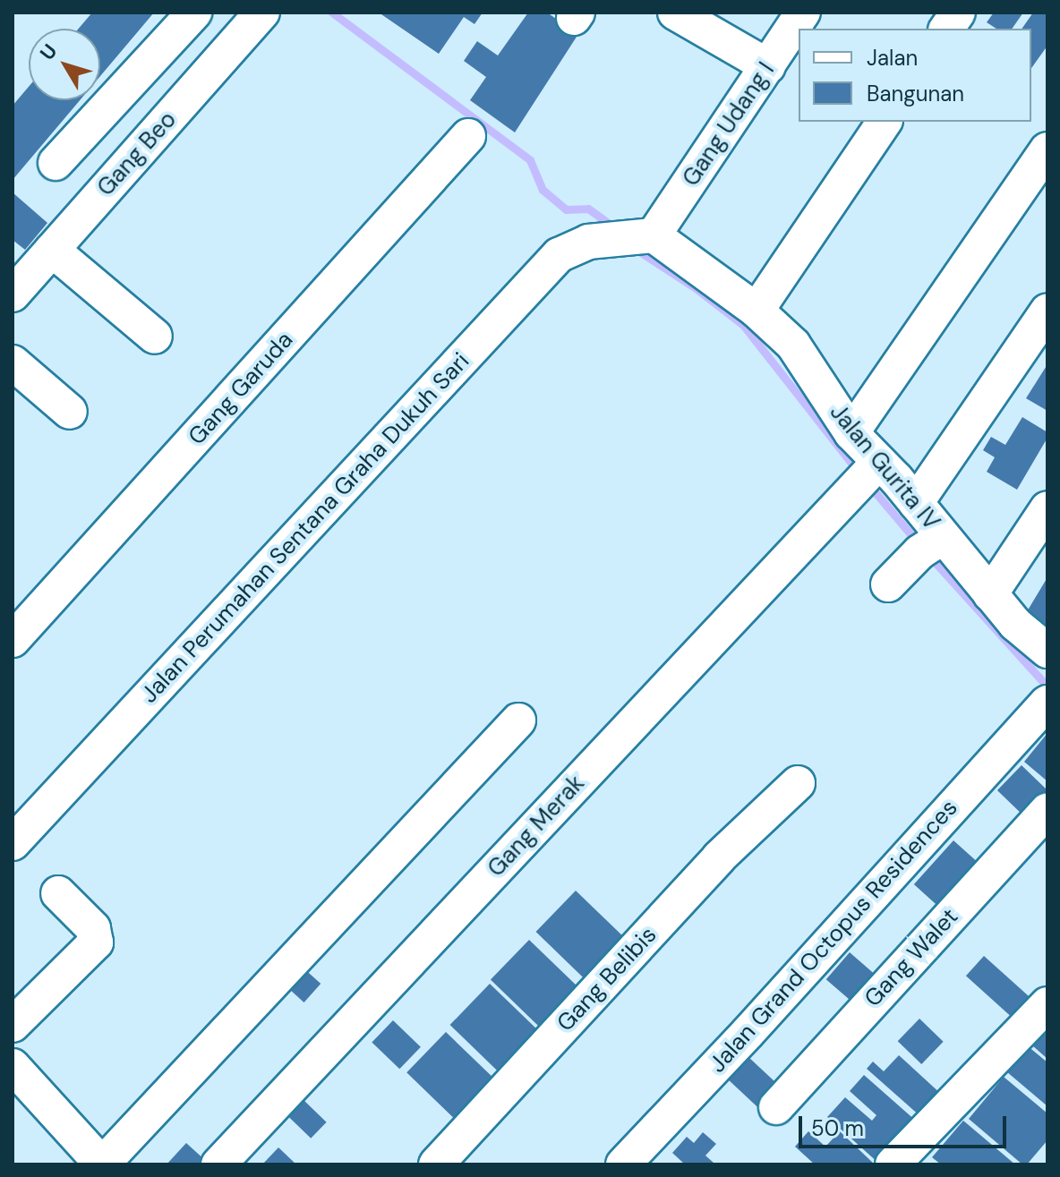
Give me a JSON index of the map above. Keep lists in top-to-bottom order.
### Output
{
  "streets": {
    "street": [
      "Gang Udang I",
      "Gang Beo",
      "Gang Garuda",
      "Jalan Gurita IV",
      "Jalan Perumahan Sentana Graha Dukuh Sari",
      "Gang Merak",
      "Jalan Grand Octopus Residences",
      "Gang Walet",
      "Gang Belibis"
    ]
  },
  "crossings": [
    ["Gang Udang I", "Jalan Gurita IV"],
    ["Gang Udang I", "Jalan Perumahan Sentana Graha Dukuh Sari"],
    ["Jalan Gurita IV", "Jalan Perumahan Sentana Graha Dukuh Sari"],
    ["Jalan Gurita IV", "Gang Merak"]
  ],
  "legend": ["Jalan", "Bangunan"],
  "scale_bar": "50 m",
  "north": "top left"
}
